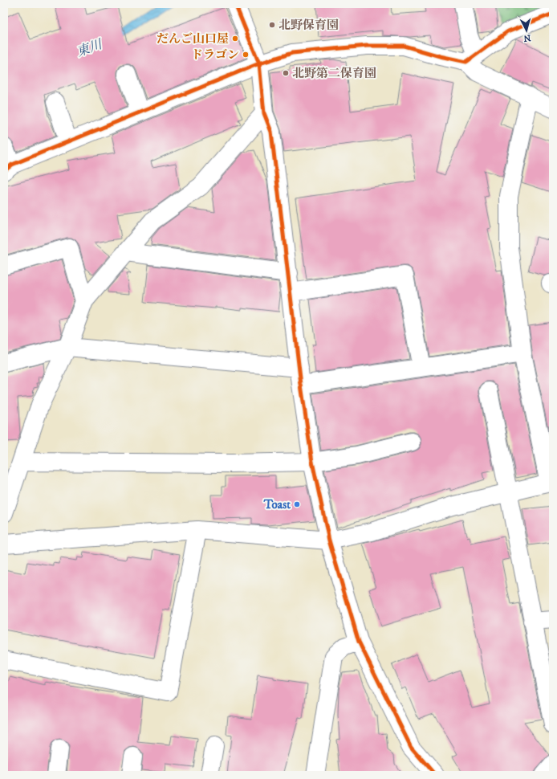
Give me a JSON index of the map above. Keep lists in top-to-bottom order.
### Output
{
  "water": ["東川"],
  "places": [
    "北野保育園",
    "だんご山口屋",
    "ドラゴン",
    "北野第二保育園",
    "Toast"
  ],
  "north": "bottom"
}
